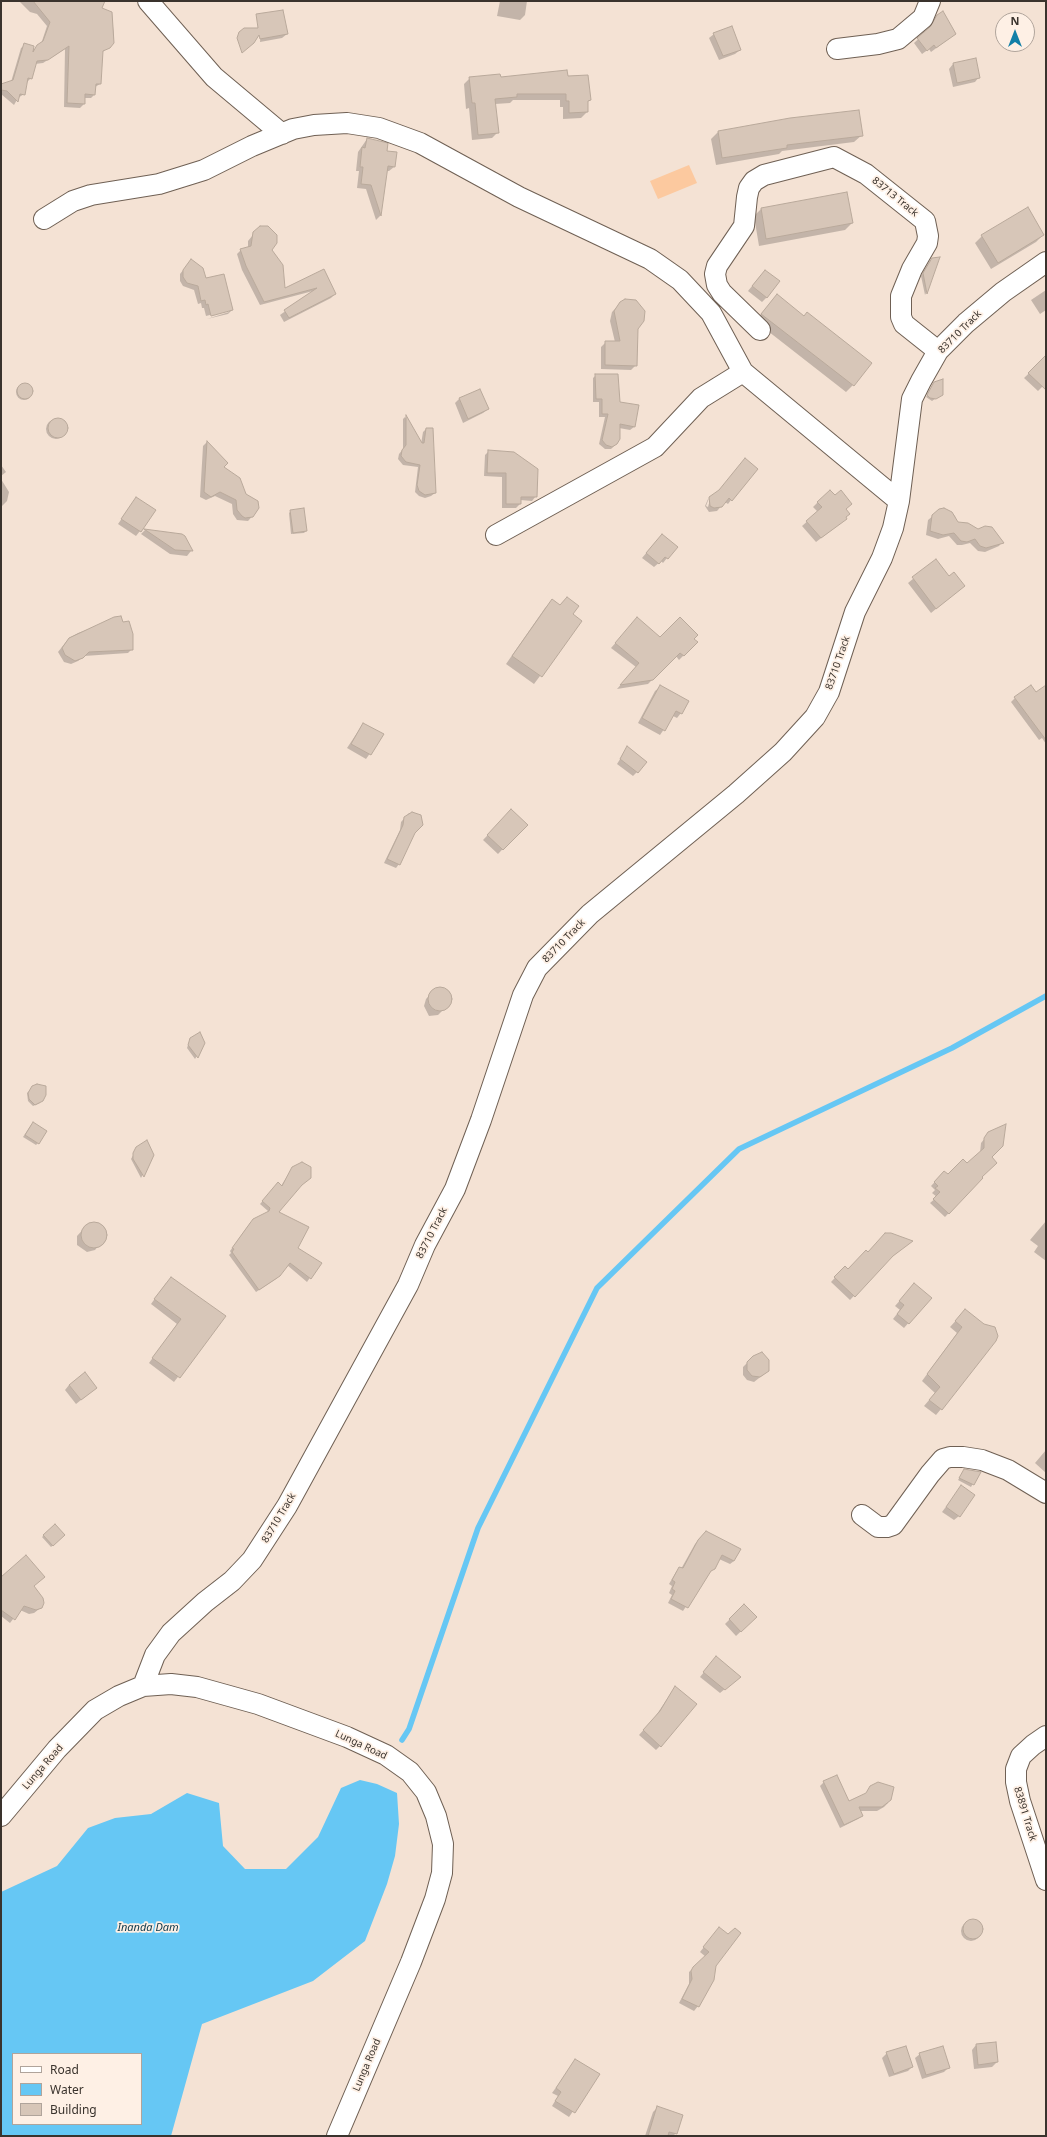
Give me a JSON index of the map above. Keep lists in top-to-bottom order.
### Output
{
  "streets": {
    "street": [
      "83713 Track",
      "83710 Track",
      "Lunga Road",
      "83891 Track"
    ]
  },
  "crossings": [
    ["83713 Track", "83710 Track"],
    ["83710 Track", "Lunga Road"]
  ],
  "water": ["Inanda Dam"],
  "legend": ["Road", "Water", "Building"],
  "north": "top"
}
